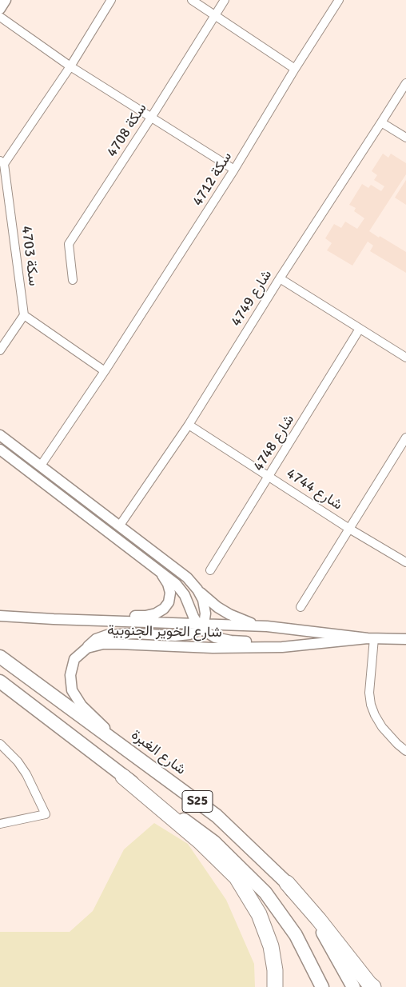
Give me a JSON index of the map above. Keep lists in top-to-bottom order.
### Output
{
  "streets": {
    "main road": ["شارع الغبرة", "S25"],
    "street": [
      "سكة 4708",
      "سكة 4712",
      "4703 سكة",
      "4749 شارع",
      "4748 شارع",
      "4744 شارع",
      "شارع الخوير الجنوبية"
    ]
  },
  "crossings": [
    ["سكة 4712", "شارع الخوير الجنوبية"],
    ["4749 شارع", "4744 شارع"],
    ["4749 شارع", "شارع الخوير الجنوبية"],
    ["4748 شارع", "4744 شارع"]
  ]
}
